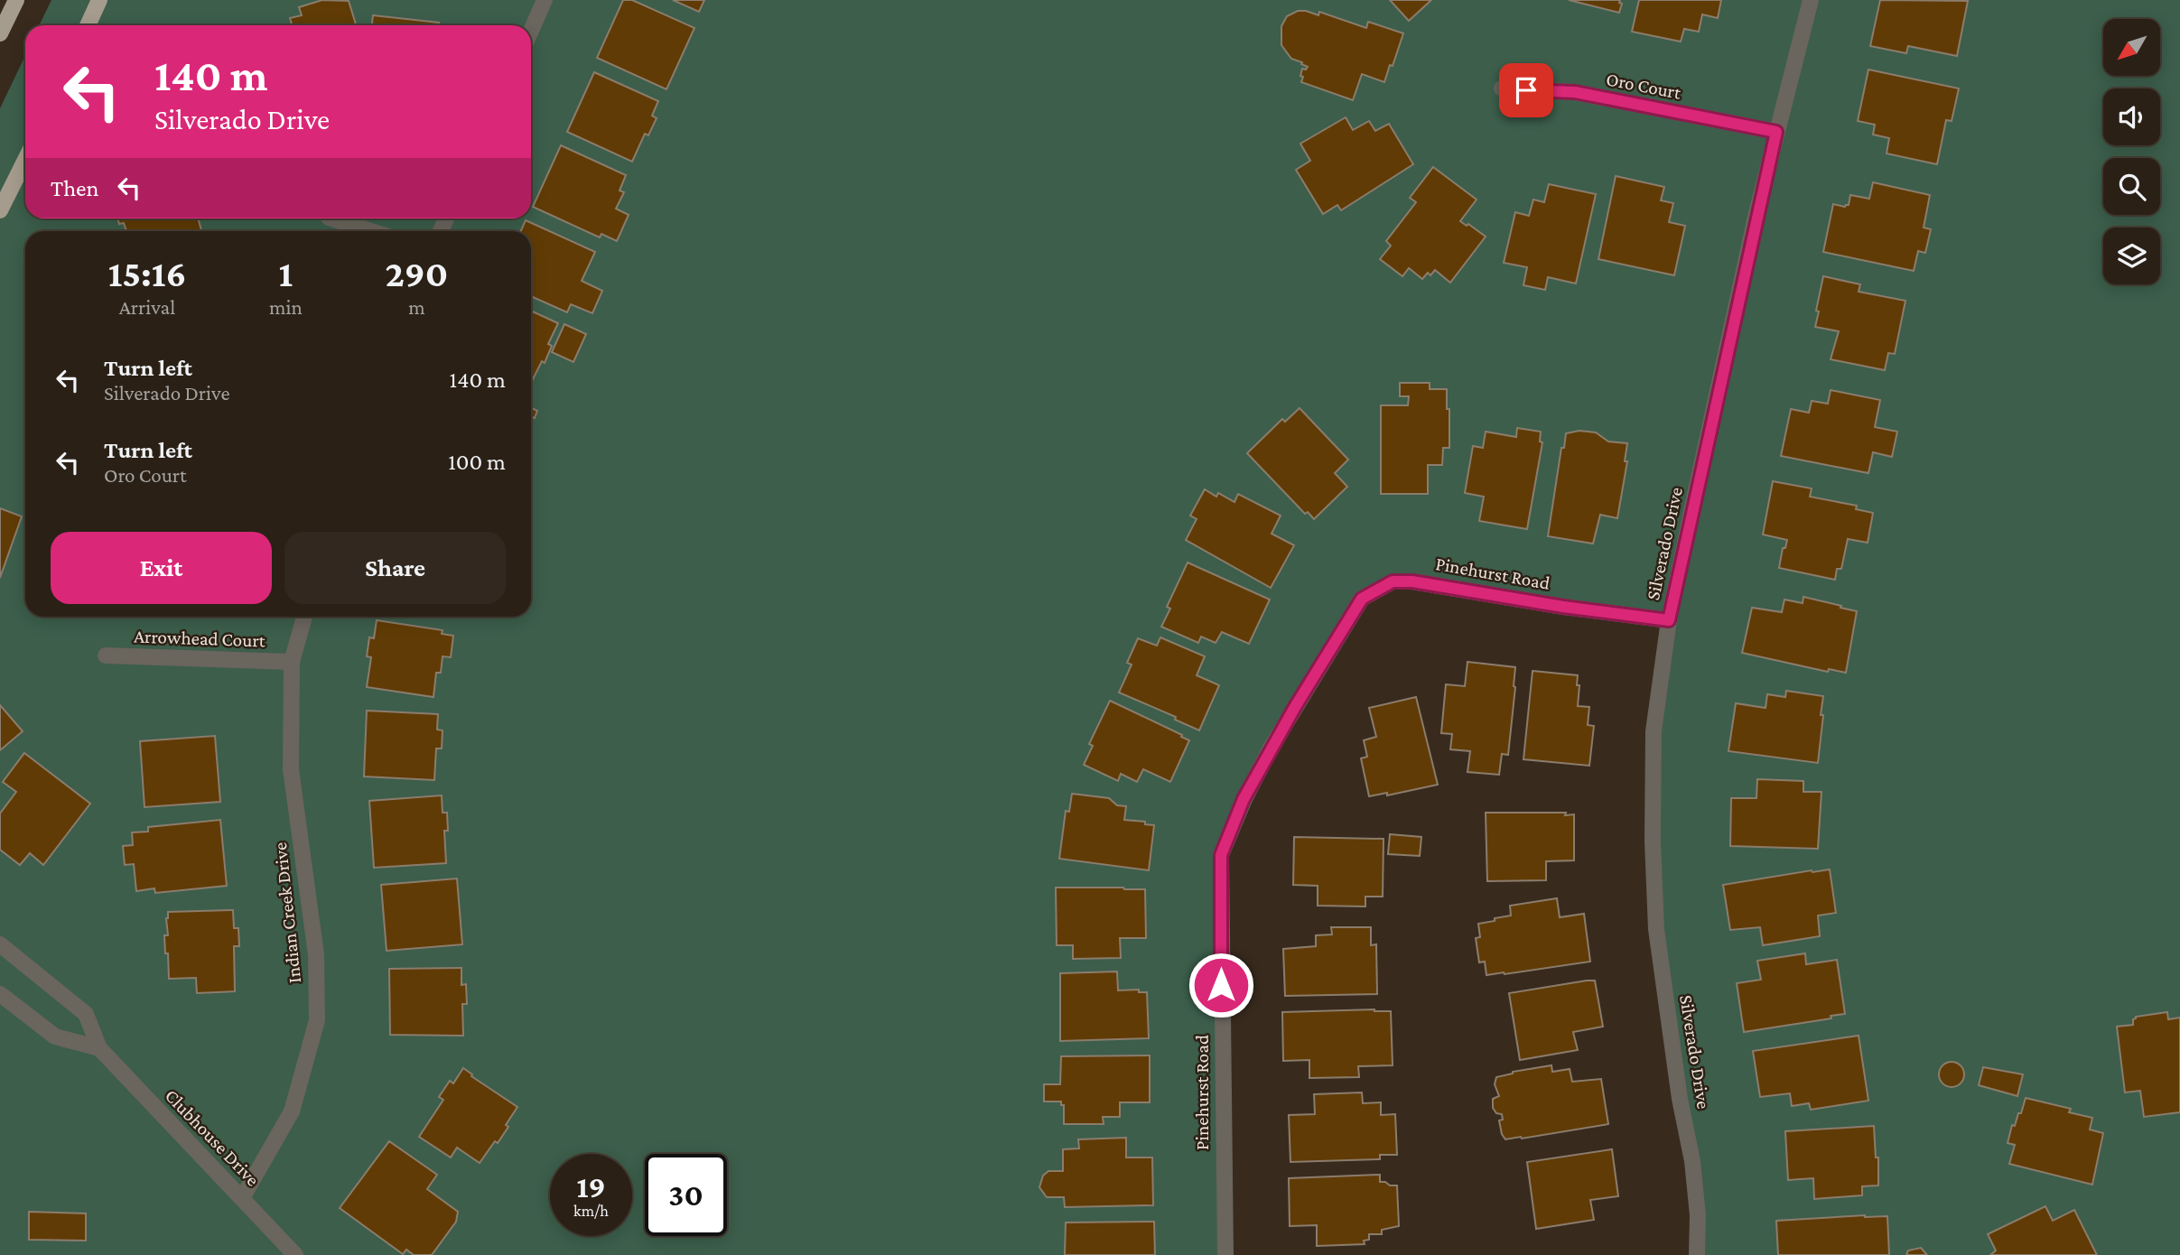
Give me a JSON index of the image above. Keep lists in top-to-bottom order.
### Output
{
  "streets": {
    "street": [
      "Oro Court",
      "Silverado Drive",
      "Pinehurst Road",
      "Arrowhead Court",
      "Indian Creek Drive",
      "Clubhouse Drive"
    ]
  },
  "crossings": [
    ["Oro Court", "Silverado Drive"],
    ["Silverado Drive", "Pinehurst Road"],
    ["Arrowhead Court", "Indian Creek Drive"],
    ["Indian Creek Drive", "Clubhouse Drive"]
  ],
  "north": "bottom left",
  "page": {
    "turn": ["140 m", "Silverado Drive"],
    "then": "Then",
    "eta": [
      "15:16",
      "Arrival",
      "1",
      "min",
      "290",
      "m"
    ],
    "list": [
      {
        "name": "Turn left",
        "note": "Silverado Drive",
        "value": "140 m"
      },
      {
        "name": "Turn left",
        "note": "Oro Court",
        "value": "100 m"
      }
    ],
    "buttons": ["Exit", "Share"],
    "speed": "19 km/h",
    "limit": "30"
  }
}
